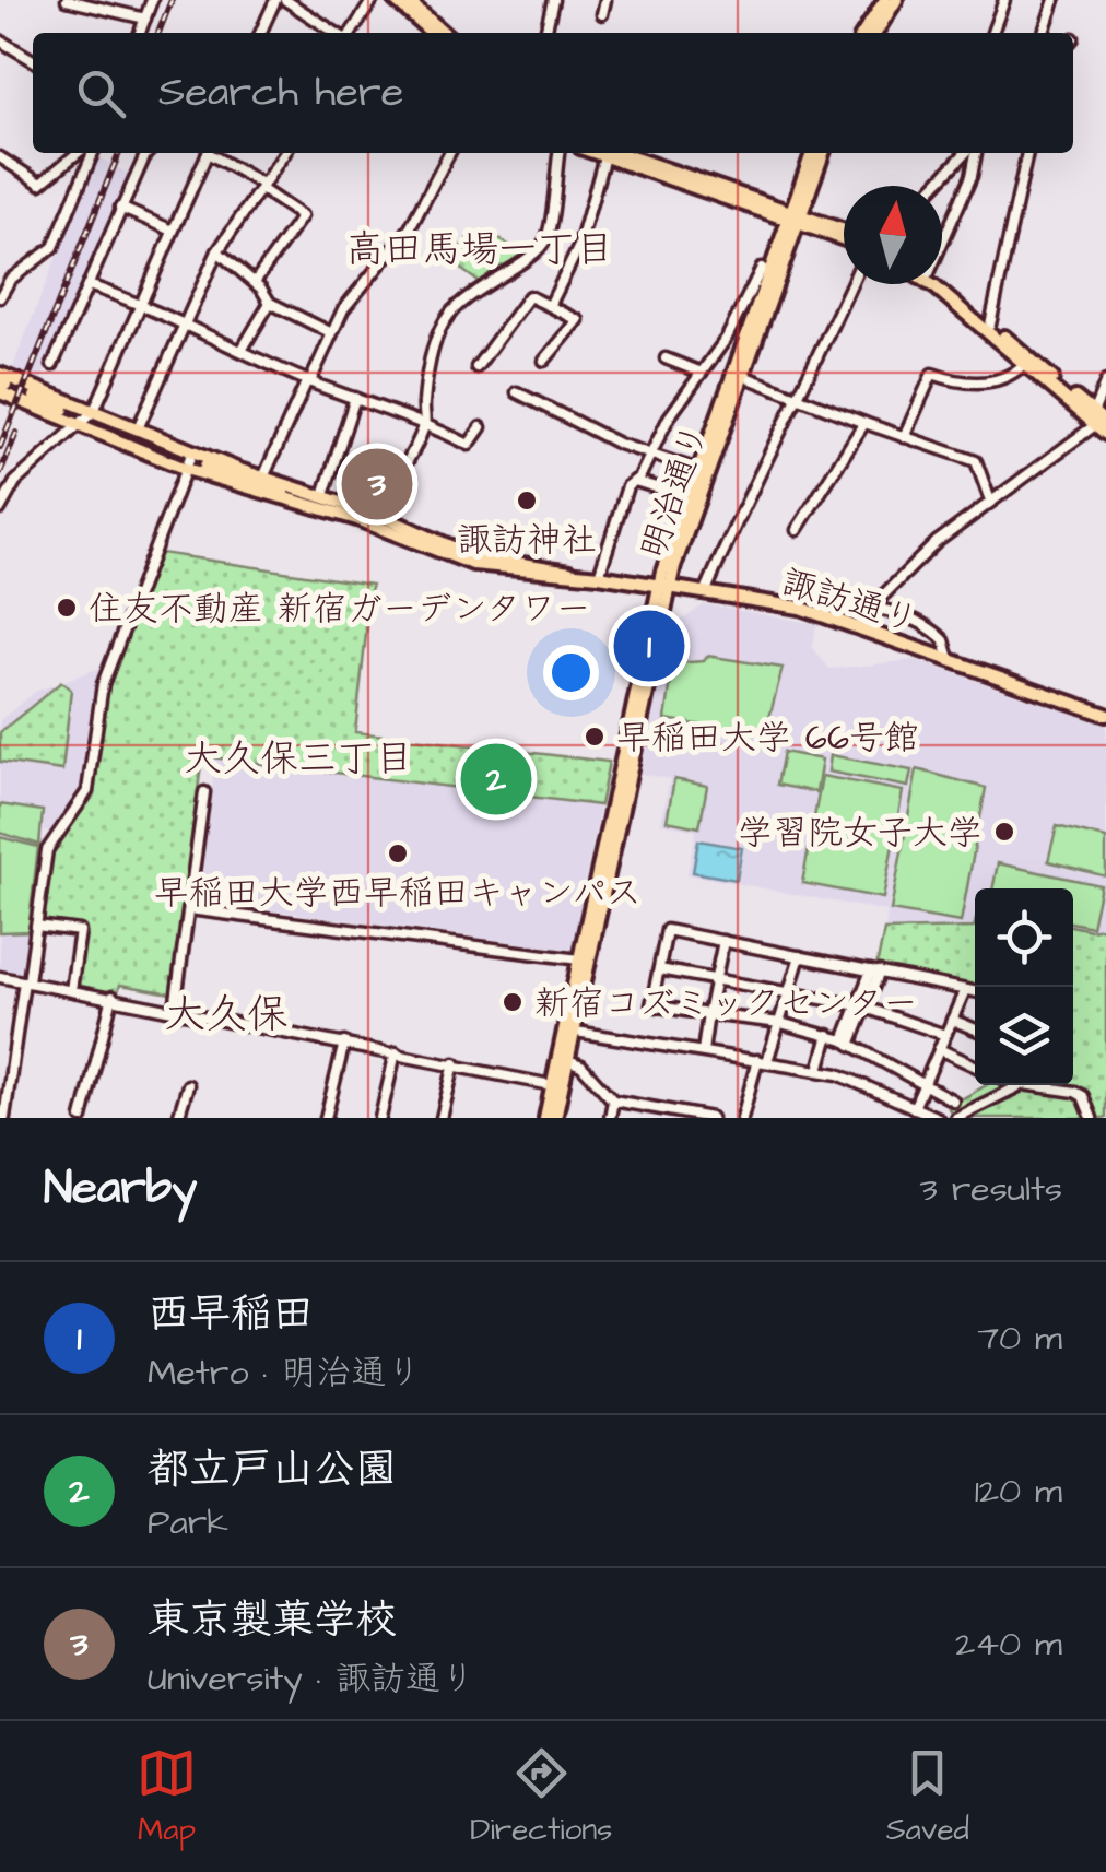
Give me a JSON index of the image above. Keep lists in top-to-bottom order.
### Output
{
  "streets": {
    "main road": ["明治通り", "諏訪通り"]
  },
  "crossings": [
    ["明治通り", "諏訪通り"]
  ],
  "districts": ["高田馬場一丁目", "大久保三丁目", "大久保"],
  "places": [
    "諏訪神社",
    "住友不動産 新宿ガーデンタワー",
    "早稲田大学 66号館",
    "学習院女子大学",
    "早稲田大学西早稲田キャンパス",
    "新宿コズミックセンター"
  ],
  "north": "top",
  "page": {
    "search": "Search here",
    "pins": ["3", "1", "2"],
    "heading": ["Nearby", "3 results"],
    "list": [
      {
        "mark": "1",
        "name": "西早稲田",
        "note": "Metro · 明治通り",
        "value": "70 m"
      },
      {
        "mark": "2",
        "name": "都立戸山公園",
        "note": "Park",
        "value": "120 m"
      },
      {
        "mark": "3",
        "name": "東京製菓学校",
        "note": "University · 諏訪通り",
        "value": "240 m"
      }
    ],
    "nav": ["Map", "Directions", "Saved"]
  }
}
